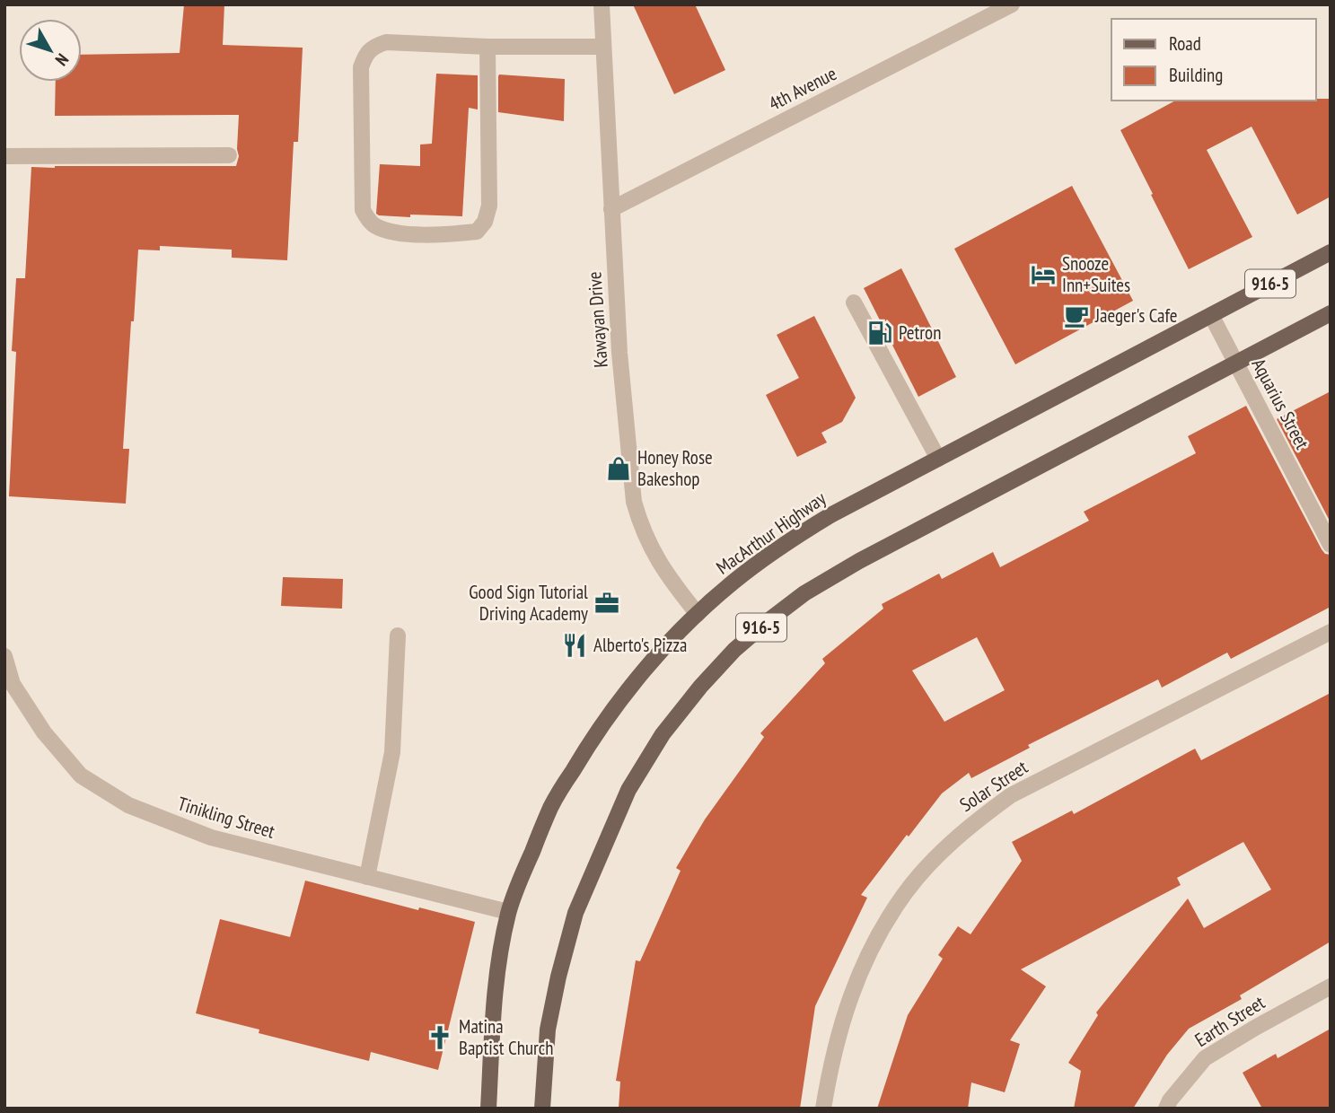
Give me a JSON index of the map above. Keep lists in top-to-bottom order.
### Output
{
  "streets": {
    "main road": ["916-5", "MacArthur Highway"],
    "street": [
      "4th Avenue",
      "Kawayan Drive",
      "Aquarius Street",
      "Solar Street",
      "Tinikling Street",
      "Earth Street"
    ]
  },
  "crossings": [
    ["4th Avenue", "Kawayan Drive"],
    ["916-5", "Aquarius Street"],
    ["Kawayan Drive", "MacArthur Highway"],
    ["Aquarius Street", "MacArthur Highway"],
    ["MacArthur Highway", "Tinikling Street"]
  ],
  "places": {
    "hotel": ["Snooze Inn+Suites"],
    "cafe": ["Jaeger's Cafe"],
    "fuel station": ["Petron"],
    "shop": ["Honey Rose Bakeshop"],
    "office": ["Good Sign Tutorial Driving Academy"],
    "restaurant": ["Alberto's Pizza"],
    "church": ["Matina Baptist Church"]
  },
  "legend": ["Road", "Building"],
  "north": "bottom right"
}
